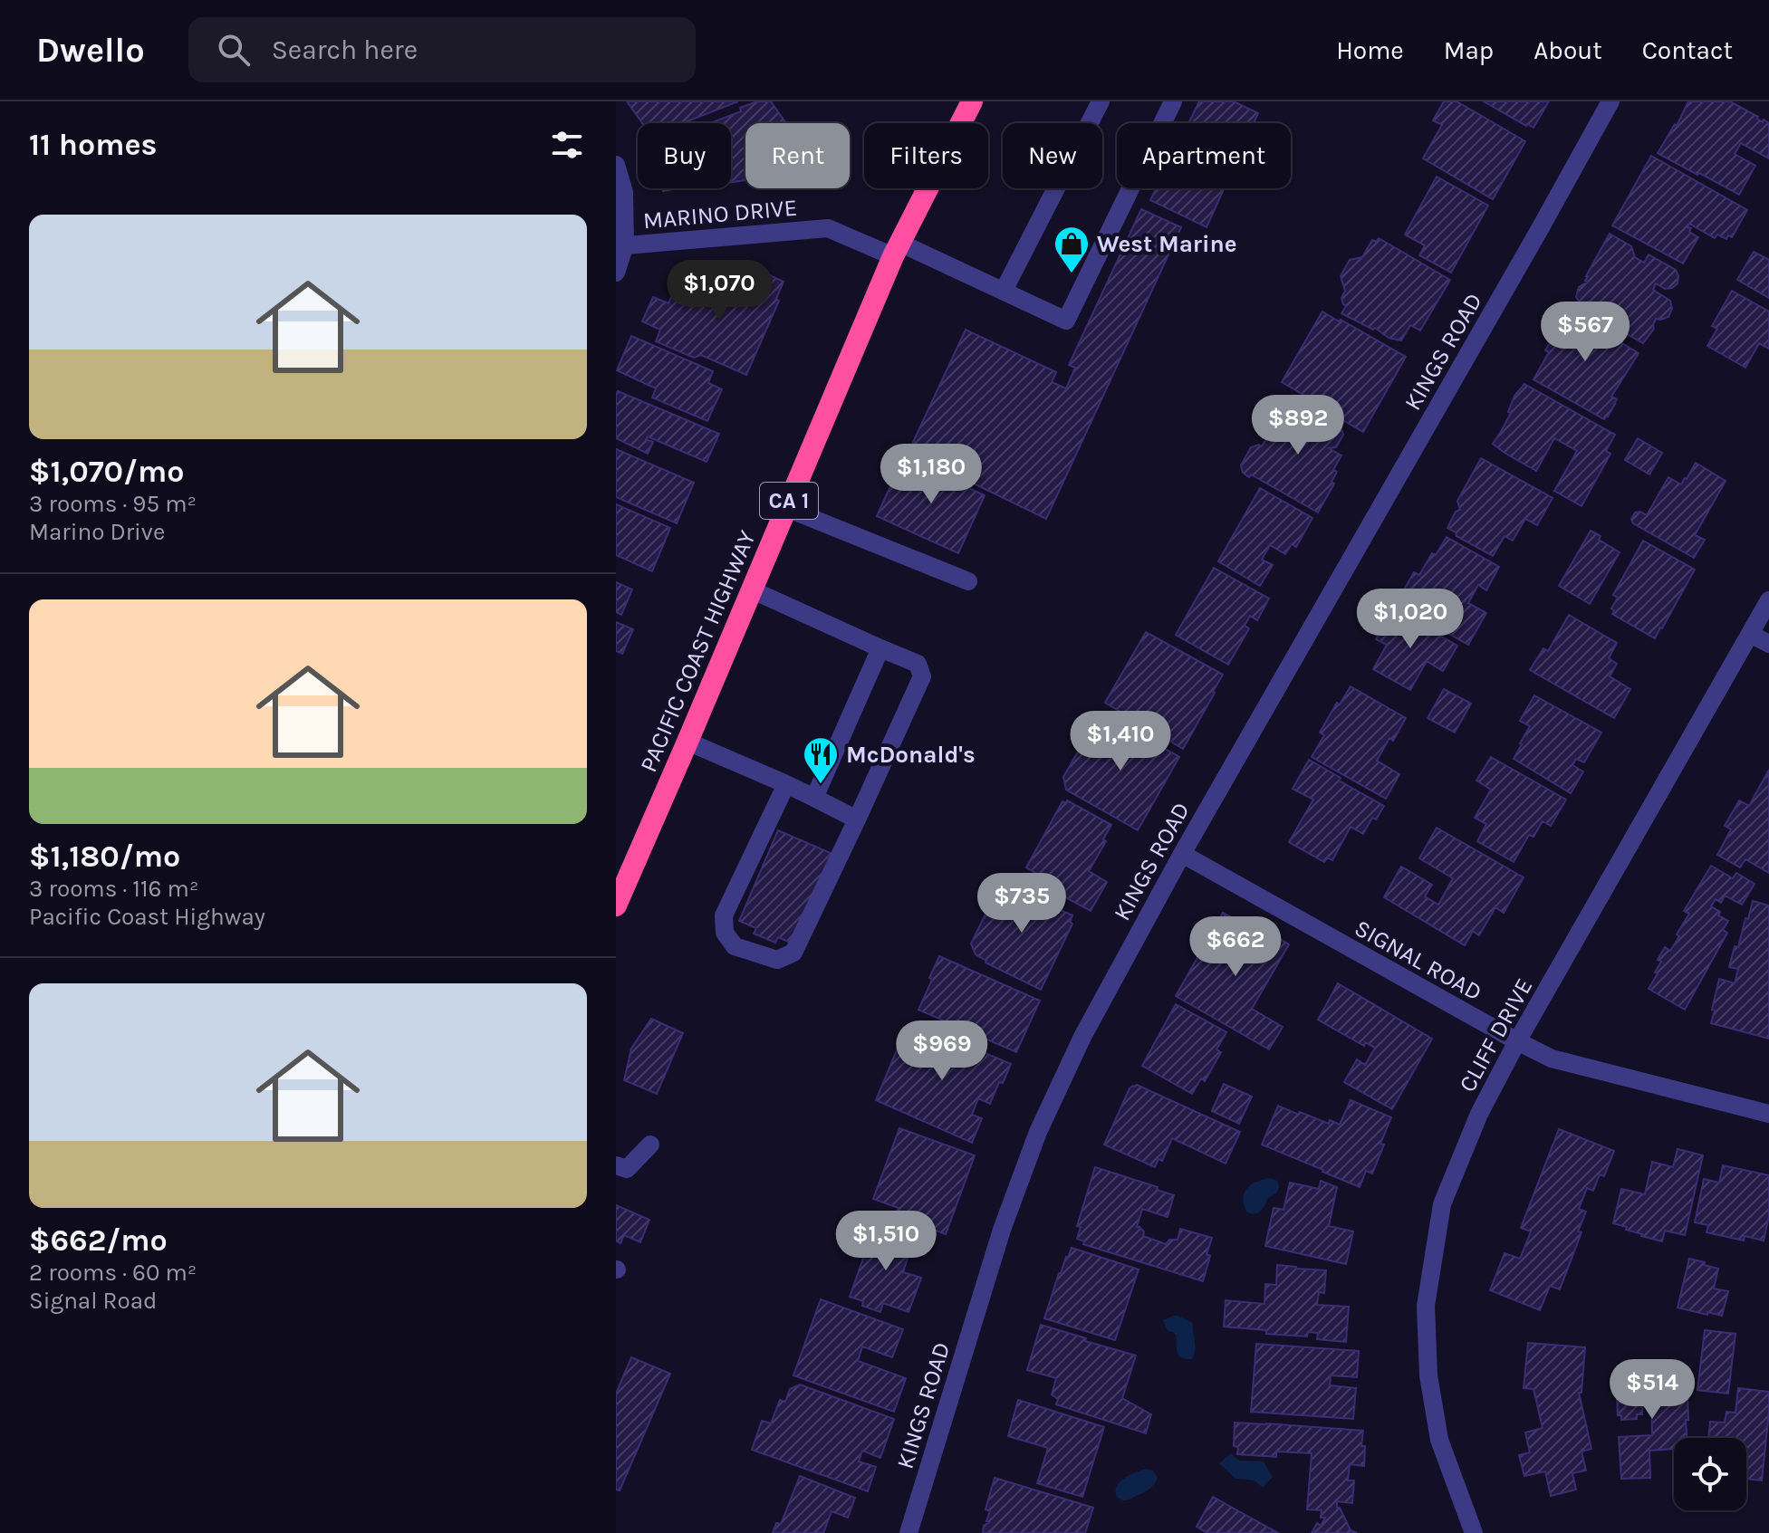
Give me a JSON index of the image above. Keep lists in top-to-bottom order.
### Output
{
  "streets": {
    "highway": ["CA 1", "PACIFIC COAST HIGHWAY"],
    "street": [
      "MARINO DRIVE",
      "KINGS ROAD",
      "SIGNAL ROAD",
      "CLIFF DRIVE"
    ]
  },
  "crossings": [
    ["MARINO DRIVE", "PACIFIC COAST HIGHWAY"],
    ["KINGS ROAD", "SIGNAL ROAD"],
    ["SIGNAL ROAD", "CLIFF DRIVE"]
  ],
  "places": {
    "shop": ["West Marine"],
    "restaurant": ["McDonald's"]
  },
  "page": {
    "header": "Dwello",
    "search": "Search here",
    "nav": [
      "Home",
      "Map",
      "About",
      "Contact"
    ],
    "heading": "11 homes",
    "chip": [
      "Buy",
      "Rent",
      "Filters",
      "New",
      "Apartment"
    ],
    "list": [
      {
        "name": "$1,070/mo",
        "note": "3 rooms · 95 m² · Marino Drive"
      },
      {
        "name": "$1,180/mo",
        "note": "3 rooms · 116 m² · Pacific Coast Highway"
      },
      {
        "name": "$662/mo",
        "note": "2 rooms · 60 m² · Signal Road"
      }
    ],
    "price": [
      "$1,070",
      "$567",
      "$892",
      "$1,180",
      "$1,020",
      "$1,410",
      "$735",
      "$662",
      "$969",
      "$1,510",
      "$514"
    ]
  }
}
